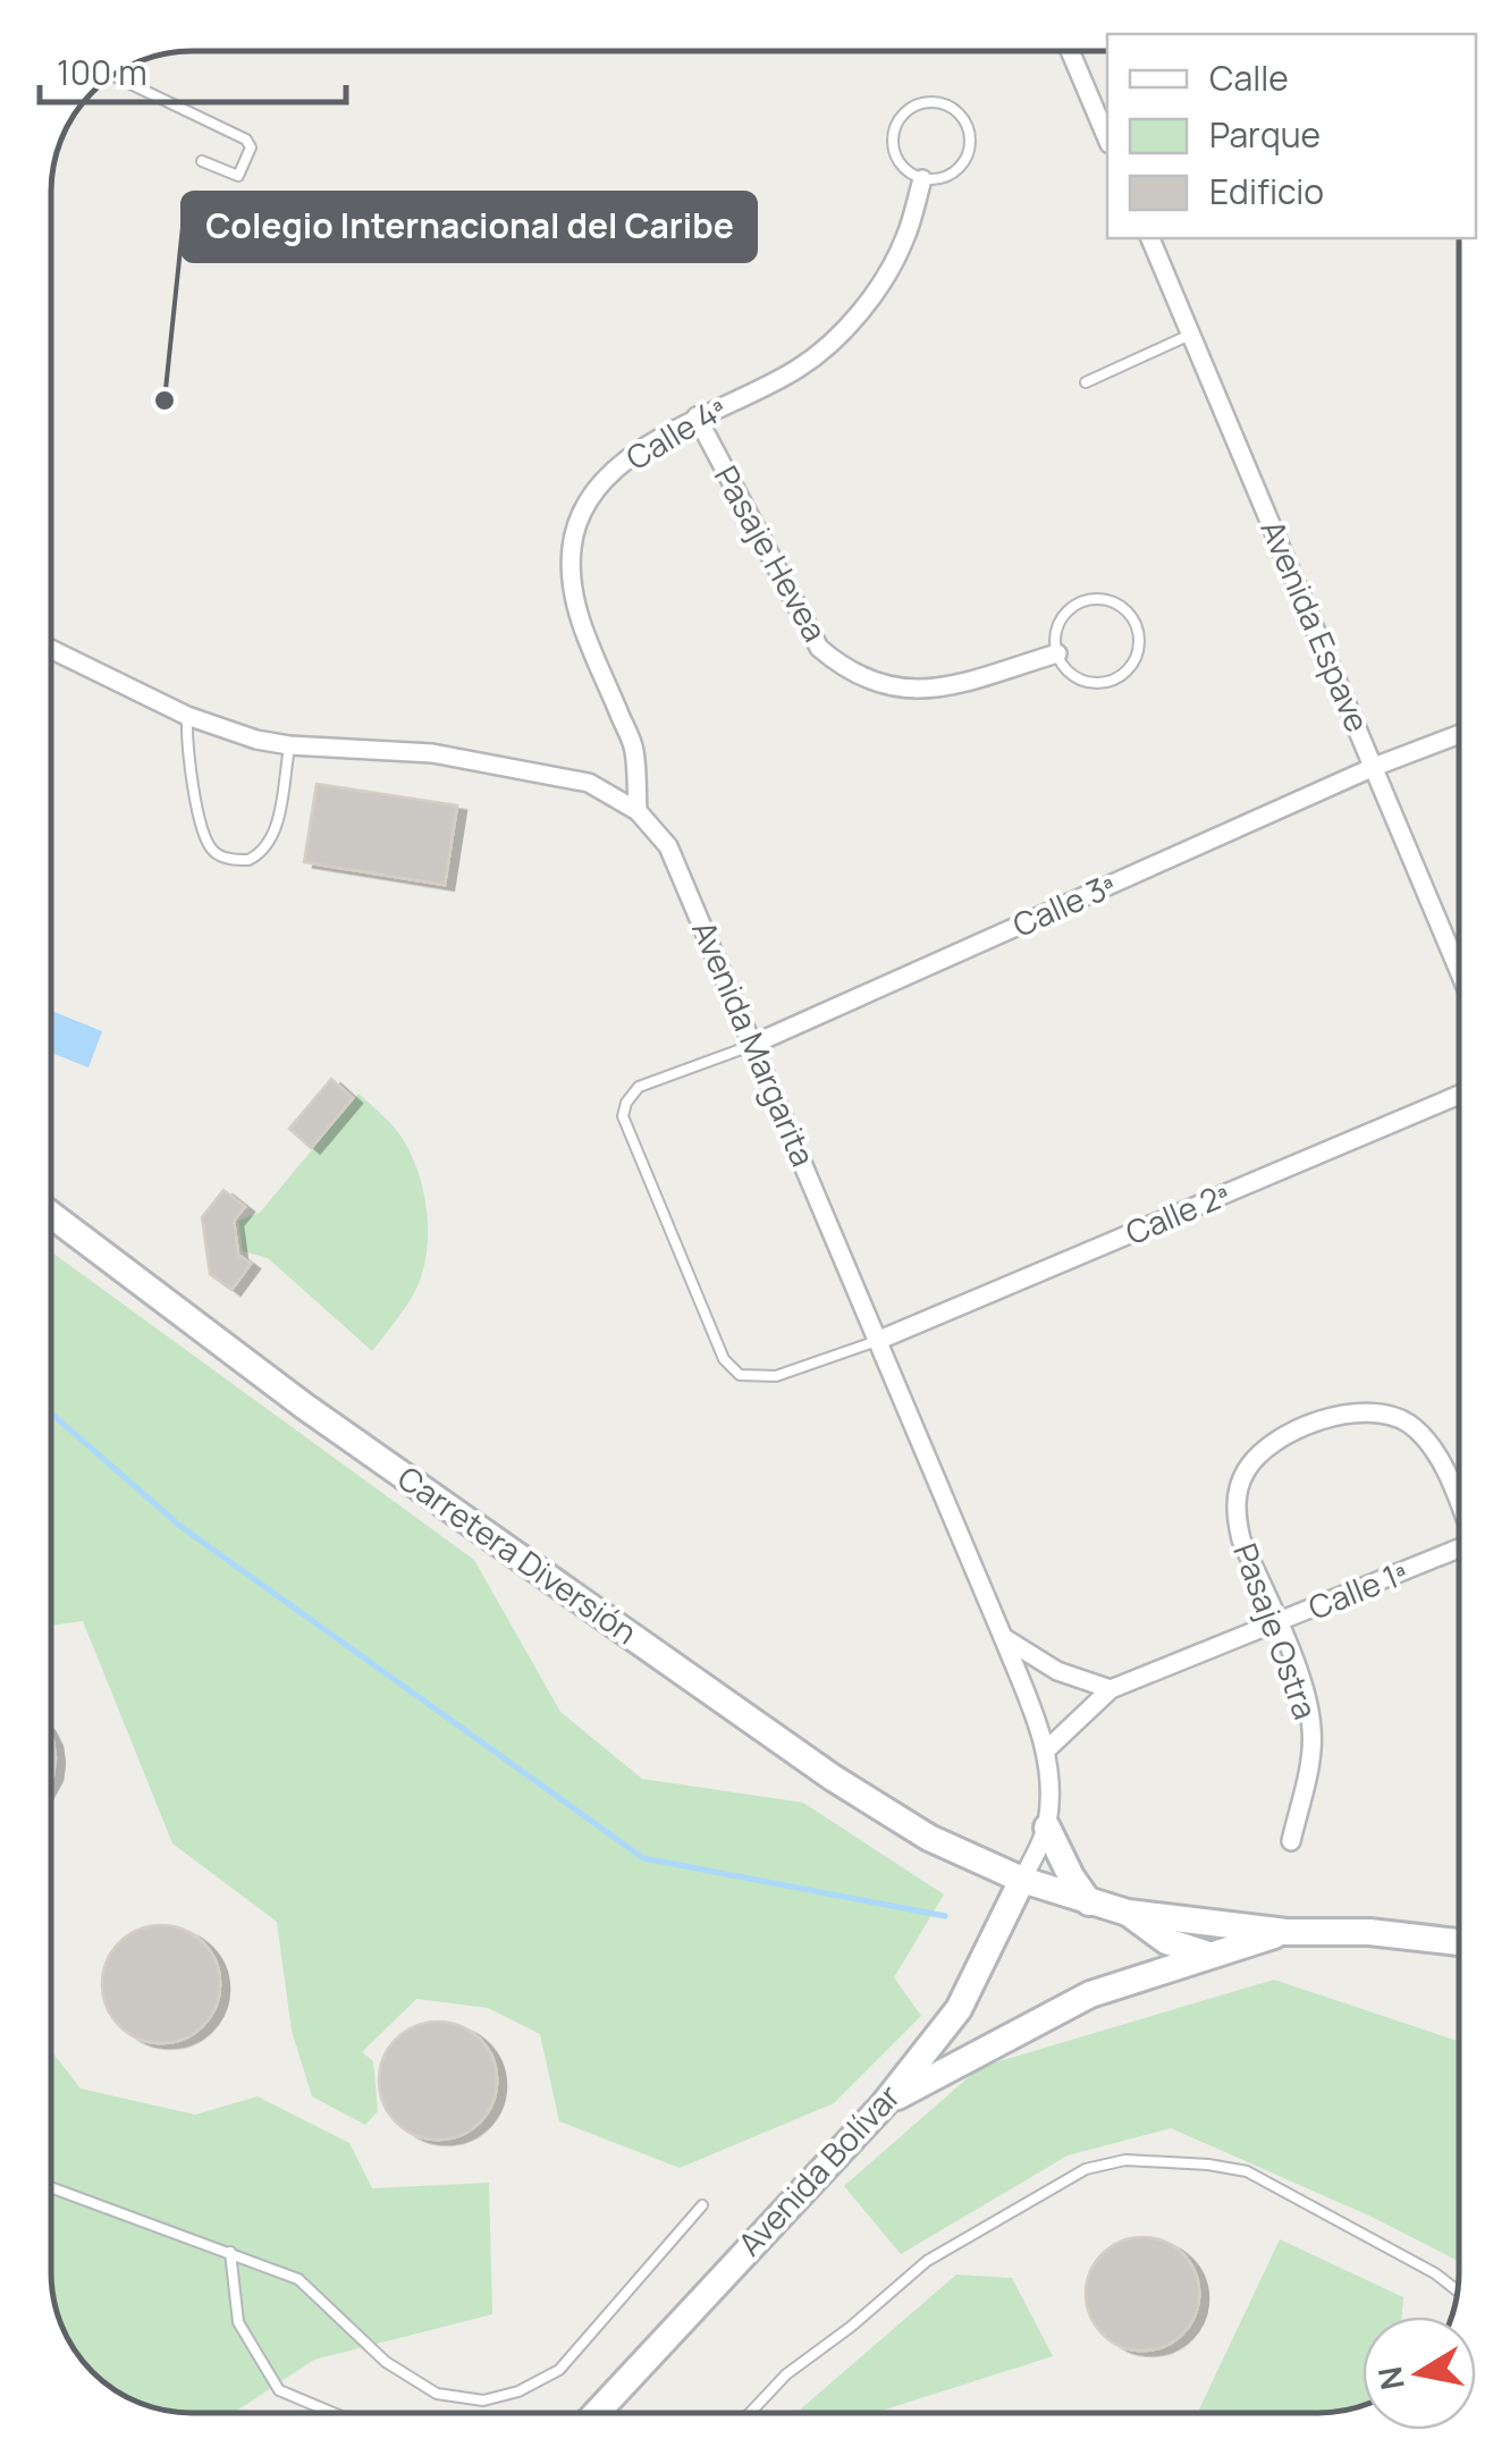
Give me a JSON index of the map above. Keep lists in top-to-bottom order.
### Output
{
  "streets": {
    "main road": ["Carretera Diversión", "Avenida Bolívar"],
    "street": [
      "Calle 4ª",
      "Pasaje Hevea",
      "Avenida Espave",
      "Calle 3ª",
      "Avenida Margarita",
      "Calle 2ª",
      "Calle 1ª",
      "Pasaje Ostra"
    ]
  },
  "crossings": [
    ["Calle 4ª", "Pasaje Hevea"],
    ["Calle 4ª", "Avenida Margarita"],
    ["Avenida Espave", "Calle 3ª"],
    ["Calle 3ª", "Avenida Margarita"],
    ["Avenida Margarita", "Calle 2ª"],
    ["Avenida Margarita", "Carretera Diversión"],
    ["Avenida Margarita", "Avenida Bolívar"],
    ["Carretera Diversión", "Avenida Bolívar"],
    ["Calle 1ª", "Pasaje Ostra"]
  ],
  "places": ["Colegio Internacional del Caribe"],
  "legend": ["Calle", "Parque", "Edificio"],
  "scale_bar": "100 m",
  "north": "left"
}
